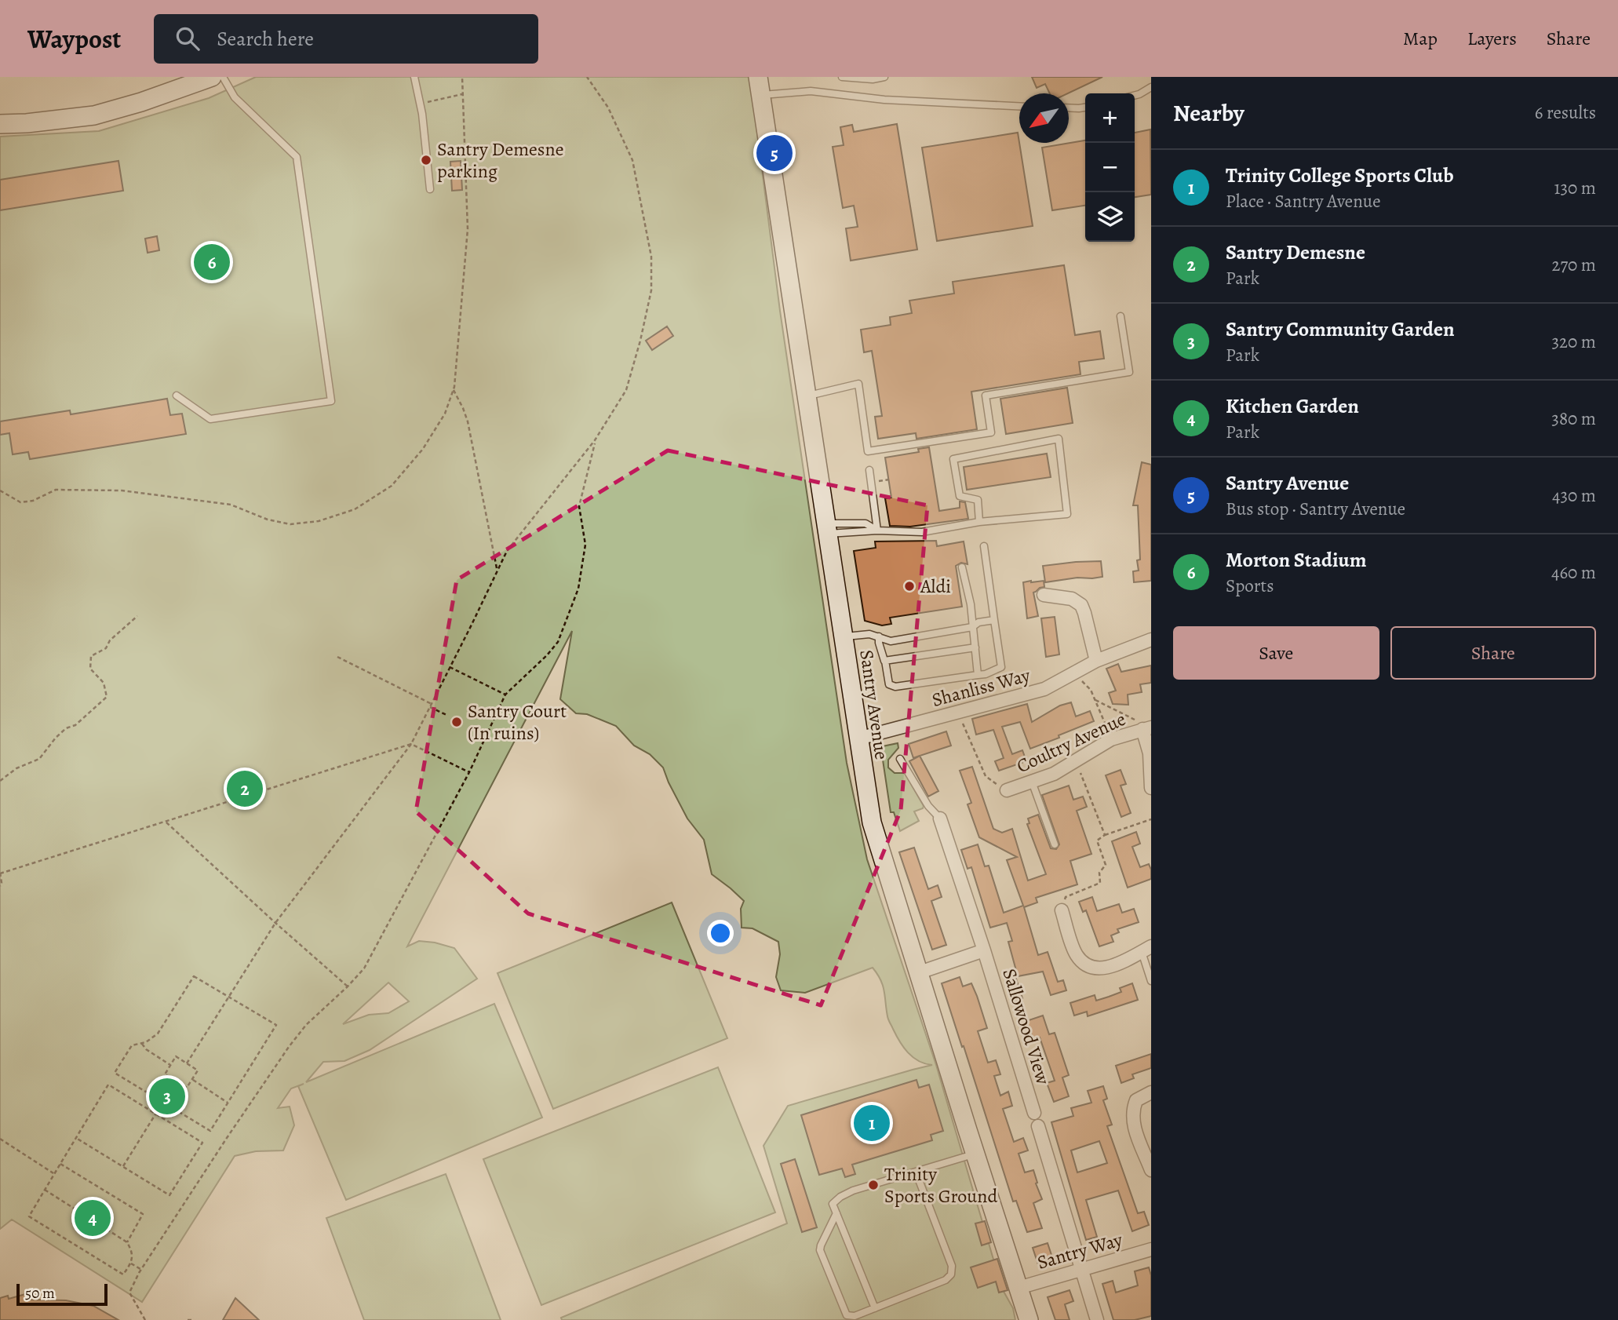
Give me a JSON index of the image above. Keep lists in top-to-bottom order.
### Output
{
  "streets": {
    "main road": ["Santry Avenue"],
    "street": [
      "Shanliss Way",
      "Coultry Avenue",
      "Sallowood View",
      "Santry Way"
    ]
  },
  "crossings": [
    ["Shanliss Way", "Santry Avenue"],
    ["Santry Avenue", "Sallowood View"],
    ["Santry Avenue", "Santry Way"]
  ],
  "places": [
    "Santry Demesne parking",
    "Aldi",
    "Santry Court (In ruins)",
    "Trinity Sports Ground"
  ],
  "scale_bar": "50 m",
  "north": "bottom left",
  "page": {
    "header": "Waypost",
    "search": "Search here",
    "nav": ["Map", "Layers", "Share"],
    "heading": ["Nearby", "6 results"],
    "map_buttons": ["+", "−"],
    "pins": [
      "5",
      "6",
      "2",
      "3",
      "1",
      "4"
    ],
    "list": [
      {
        "mark": "1",
        "name": "Trinity College Sports Club",
        "note": "Place · Santry Avenue",
        "value": "130 m"
      },
      {
        "mark": "2",
        "name": "Santry Demesne",
        "note": "Park",
        "value": "270 m"
      },
      {
        "mark": "3",
        "name": "Santry Community Garden",
        "note": "Park",
        "value": "320 m"
      },
      {
        "mark": "4",
        "name": "Kitchen Garden",
        "note": "Park",
        "value": "380 m"
      },
      {
        "mark": "5",
        "name": "Santry Avenue",
        "note": "Bus stop · Santry Avenue",
        "value": "430 m"
      },
      {
        "mark": "6",
        "name": "Morton Stadium",
        "note": "Sports",
        "value": "460 m"
      }
    ],
    "buttons": ["Save", "Share"],
    "scale": "50 m"
  }
}
